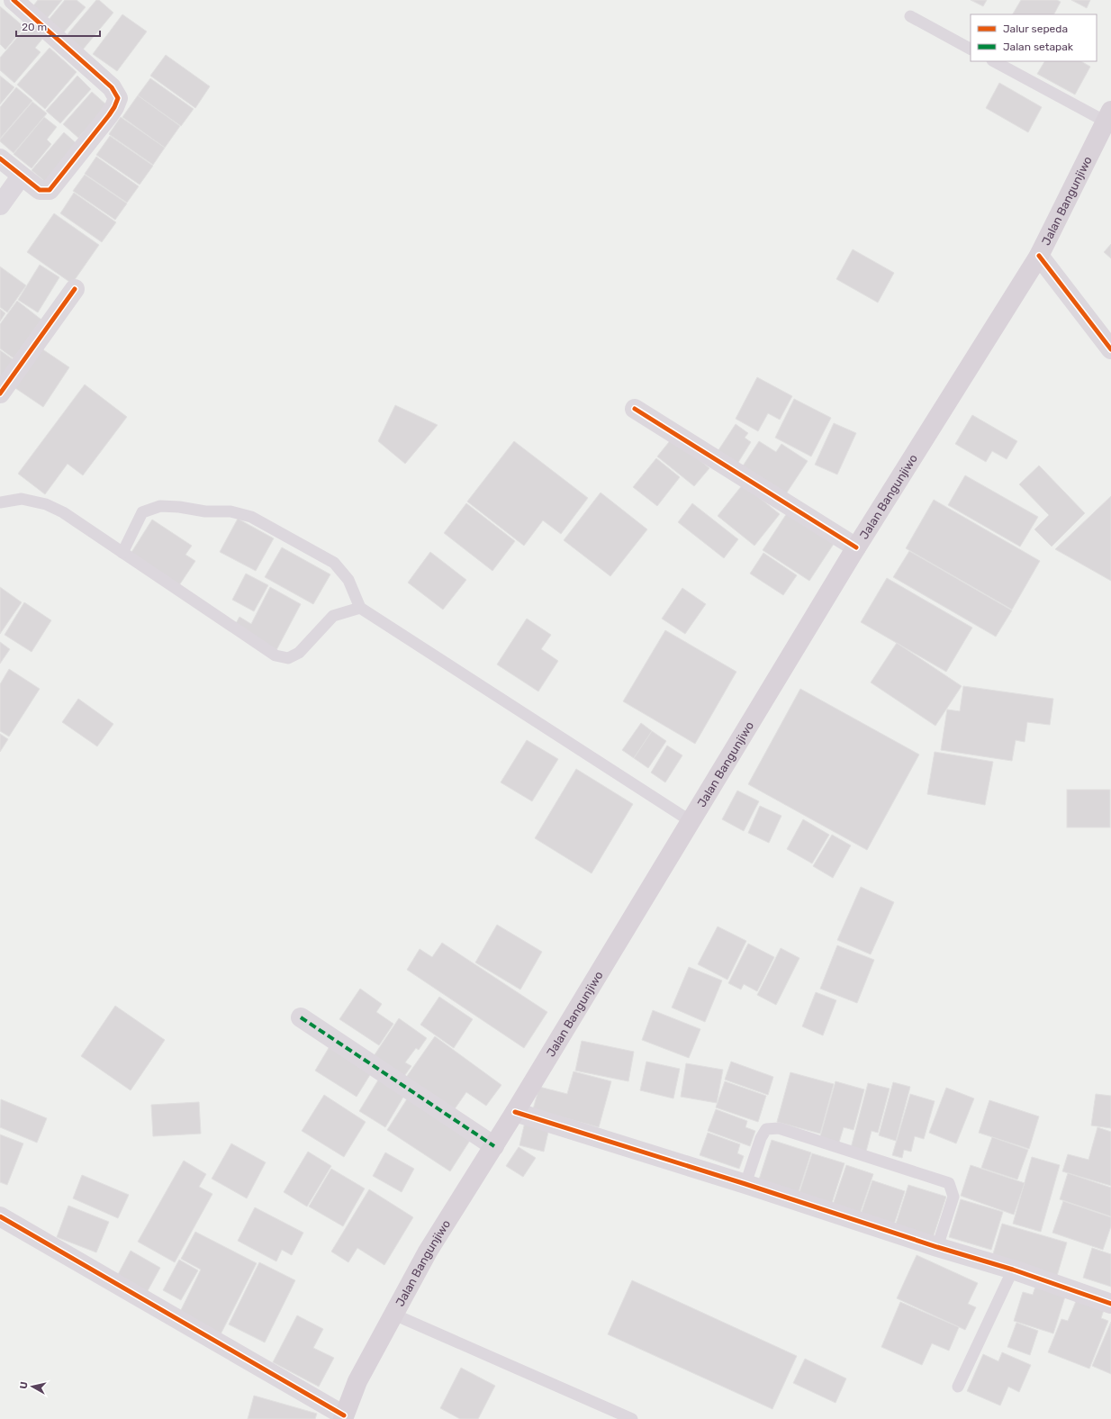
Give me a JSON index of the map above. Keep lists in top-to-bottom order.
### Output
{
  "streets": {
    "main road": ["Jalan Bangunjiwo"]
  },
  "legend": ["Jalur sepeda", "Jalan setapak"],
  "scale_bar": "20 m",
  "north": "left"
}
